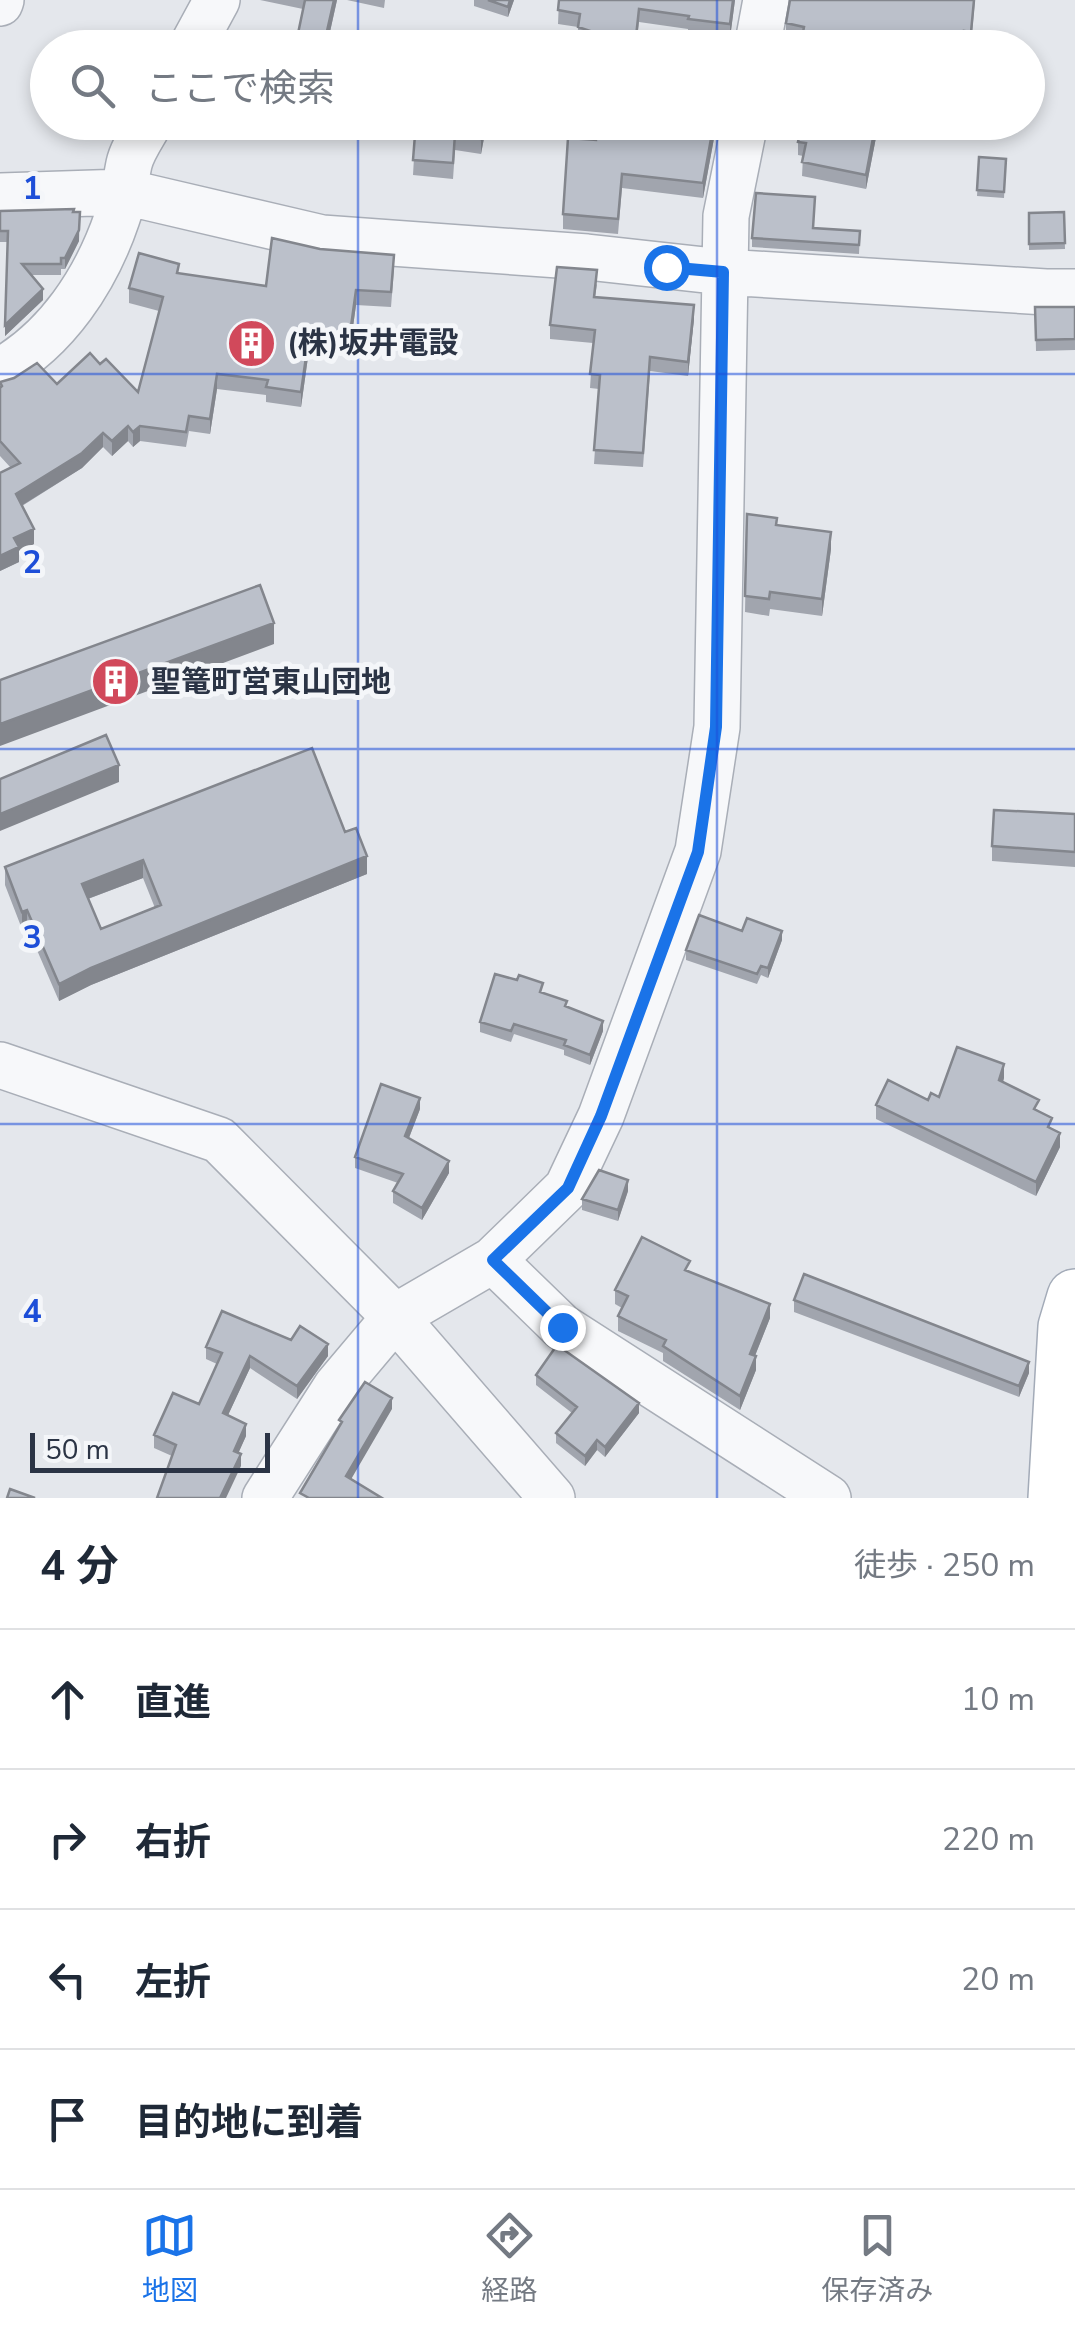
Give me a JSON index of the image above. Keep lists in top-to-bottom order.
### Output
{
  "places": {
    "building": ["(株)坂井電設", "聖篭町営東山団地"]
  },
  "scale_bar": "50 m",
  "page": {
    "search": "ここで検索",
    "scale": "50 m",
    "heading": ["4 分", "徒歩 · 250 m"],
    "list": [
      ["直進", "10 m"],
      ["右折", "220 m"],
      ["左折", "20 m"],
      "目的地に到着"
    ],
    "nav": ["地図", "経路", "保存済み"]
  },
  "grid": {
    "rows": [
      "1",
      "2",
      "3",
      "4"
    ]
  }
}
